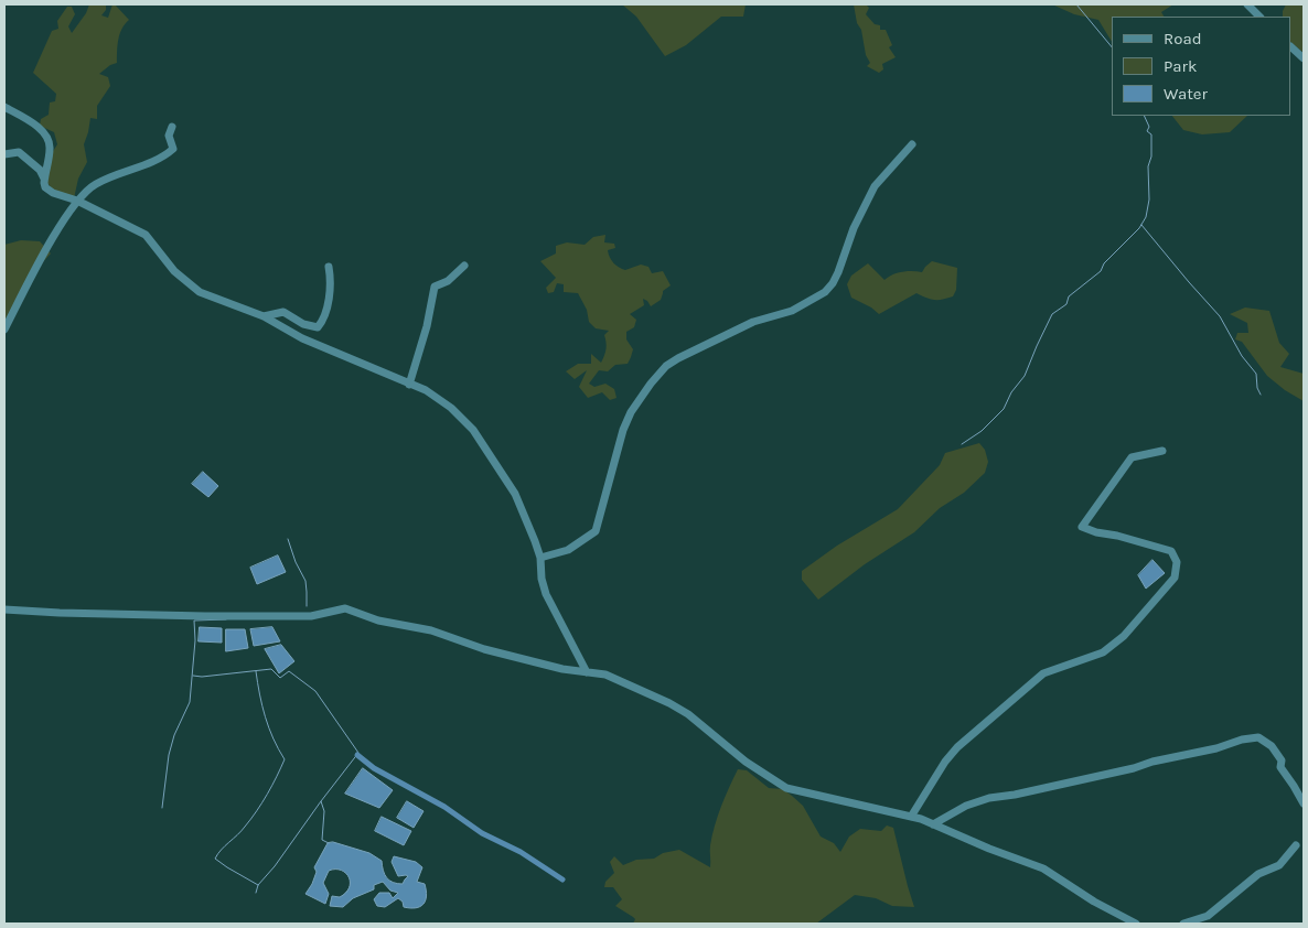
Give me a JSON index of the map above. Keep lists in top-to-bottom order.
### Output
{
  "legend": ["Road", "Park", "Water"]
}
